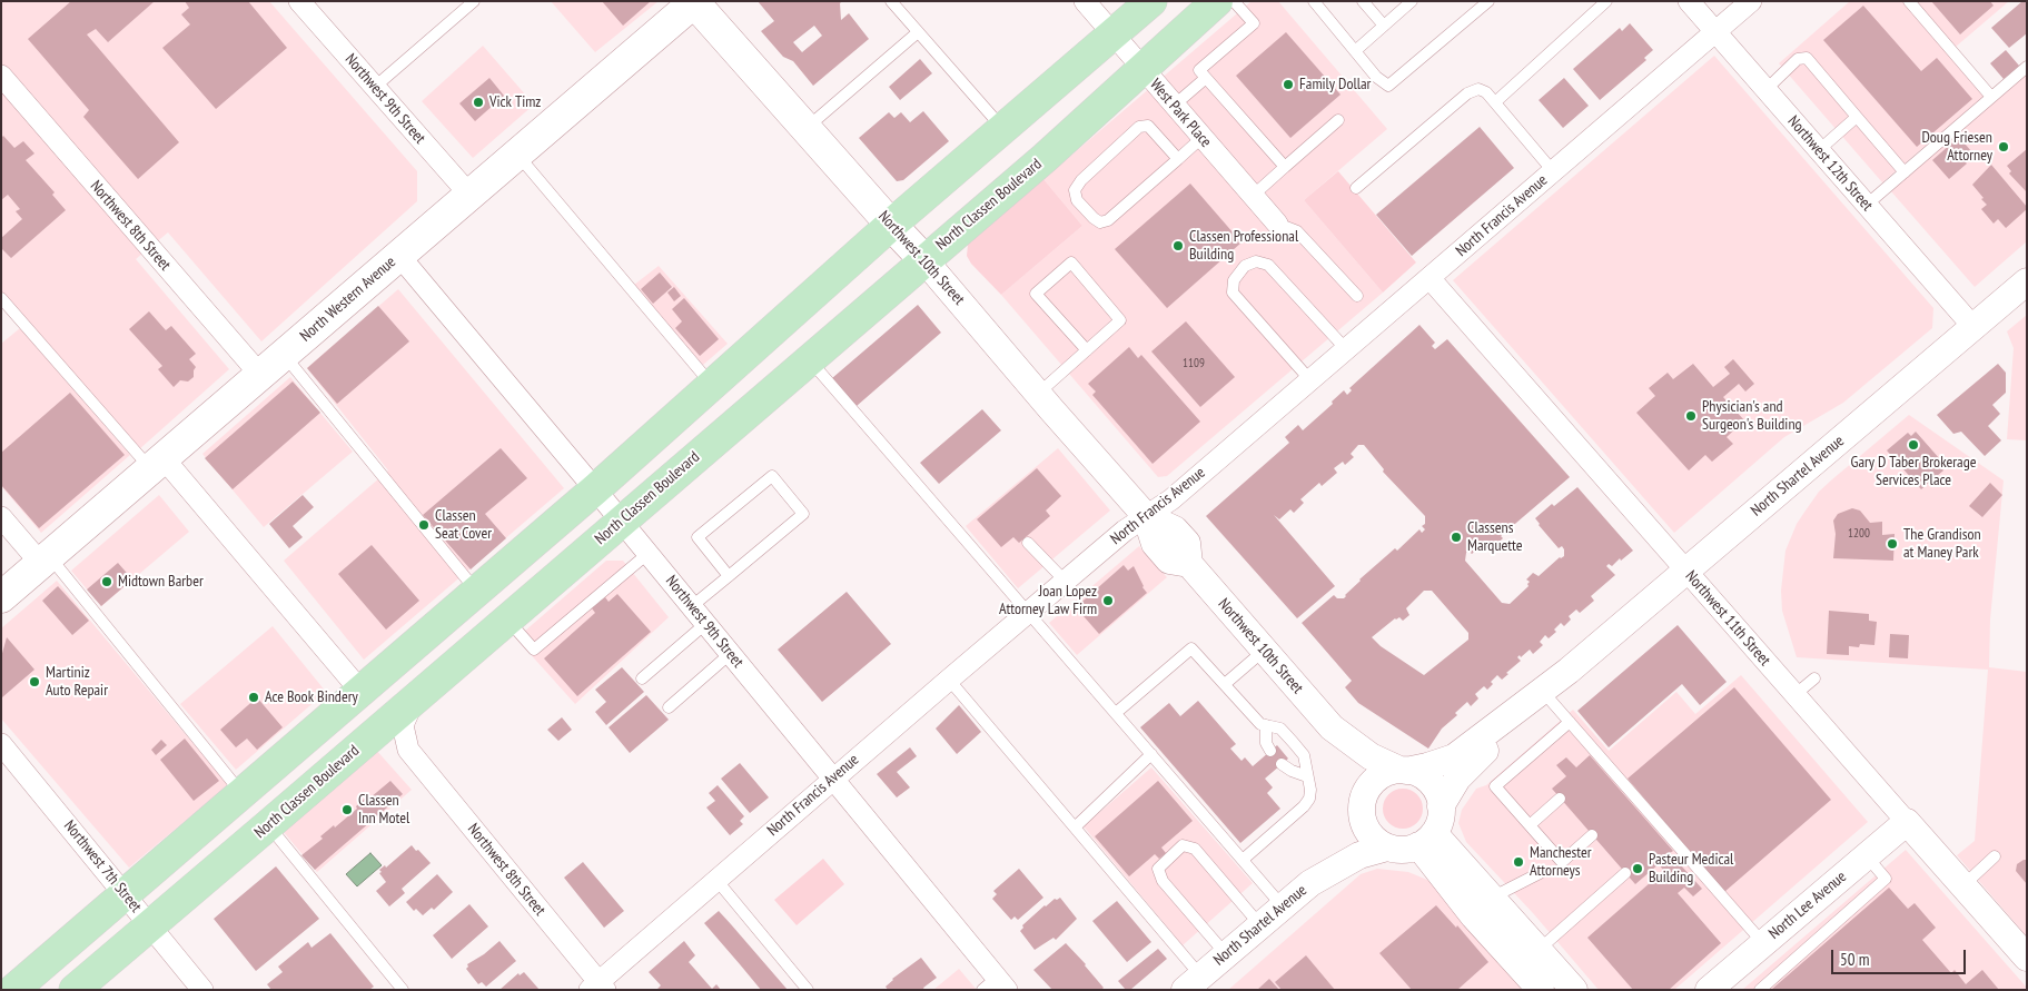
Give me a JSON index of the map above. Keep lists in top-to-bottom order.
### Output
{
  "streets": {
    "main road": ["North Classen Boulevard", "Northwest 10th Street", "North Western Avenue"],
    "street": [
      "Northwest 9th Street",
      "West Park Place",
      "Northwest 12th Street",
      "North Francis Avenue",
      "Northwest 8th Street",
      "North Shartel Avenue",
      "Northwest 11th Street",
      "Northwest 7th Street",
      "North Lee Avenue"
    ]
  },
  "crossings": [
    ["Northwest 9th Street", "North Classen Boulevard"],
    ["Northwest 9th Street", "North Francis Avenue"],
    ["Northwest 9th Street", "North Western Avenue"],
    ["West Park Place", "North Classen Boulevard"],
    ["Northwest 12th Street", "North Francis Avenue"],
    ["Northwest 12th Street", "North Shartel Avenue"],
    ["North Classen Boulevard", "Northwest 10th Street"],
    ["North Classen Boulevard", "Northwest 7th Street"],
    ["North Francis Avenue", "Northwest 8th Street"],
    ["North Francis Avenue", "Northwest 10th Street"],
    ["North Francis Avenue", "Northwest 11th Street"],
    ["Northwest 8th Street", "North Western Avenue"],
    ["Northwest 10th Street", "North Western Avenue"],
    ["Northwest 10th Street", "North Shartel Avenue"],
    ["North Shartel Avenue", "Northwest 11th Street"],
    ["Northwest 11th Street", "North Lee Avenue"]
  ],
  "places": [
    "Family Dollar",
    "Vick Timz",
    "Doug Friesen Attorney",
    "Classen Professional Building",
    "Physician's and Surgeon's Building",
    "Gary D Taber Brokerage Services Place",
    "Classen Seat Cover",
    "Classens Marquette",
    "The Grandison at Maney Park",
    "Midtown Barber",
    "Joan Lopez Attorney Law Firm",
    "Martiniz Auto Repair",
    "Ace Book Bindery",
    "Classen Inn Motel",
    "Manchester Attorneys",
    "Pasteur Medical Building"
  ],
  "house_numbers": ["1109", "1200"],
  "scale_bar": "50 m"
}
